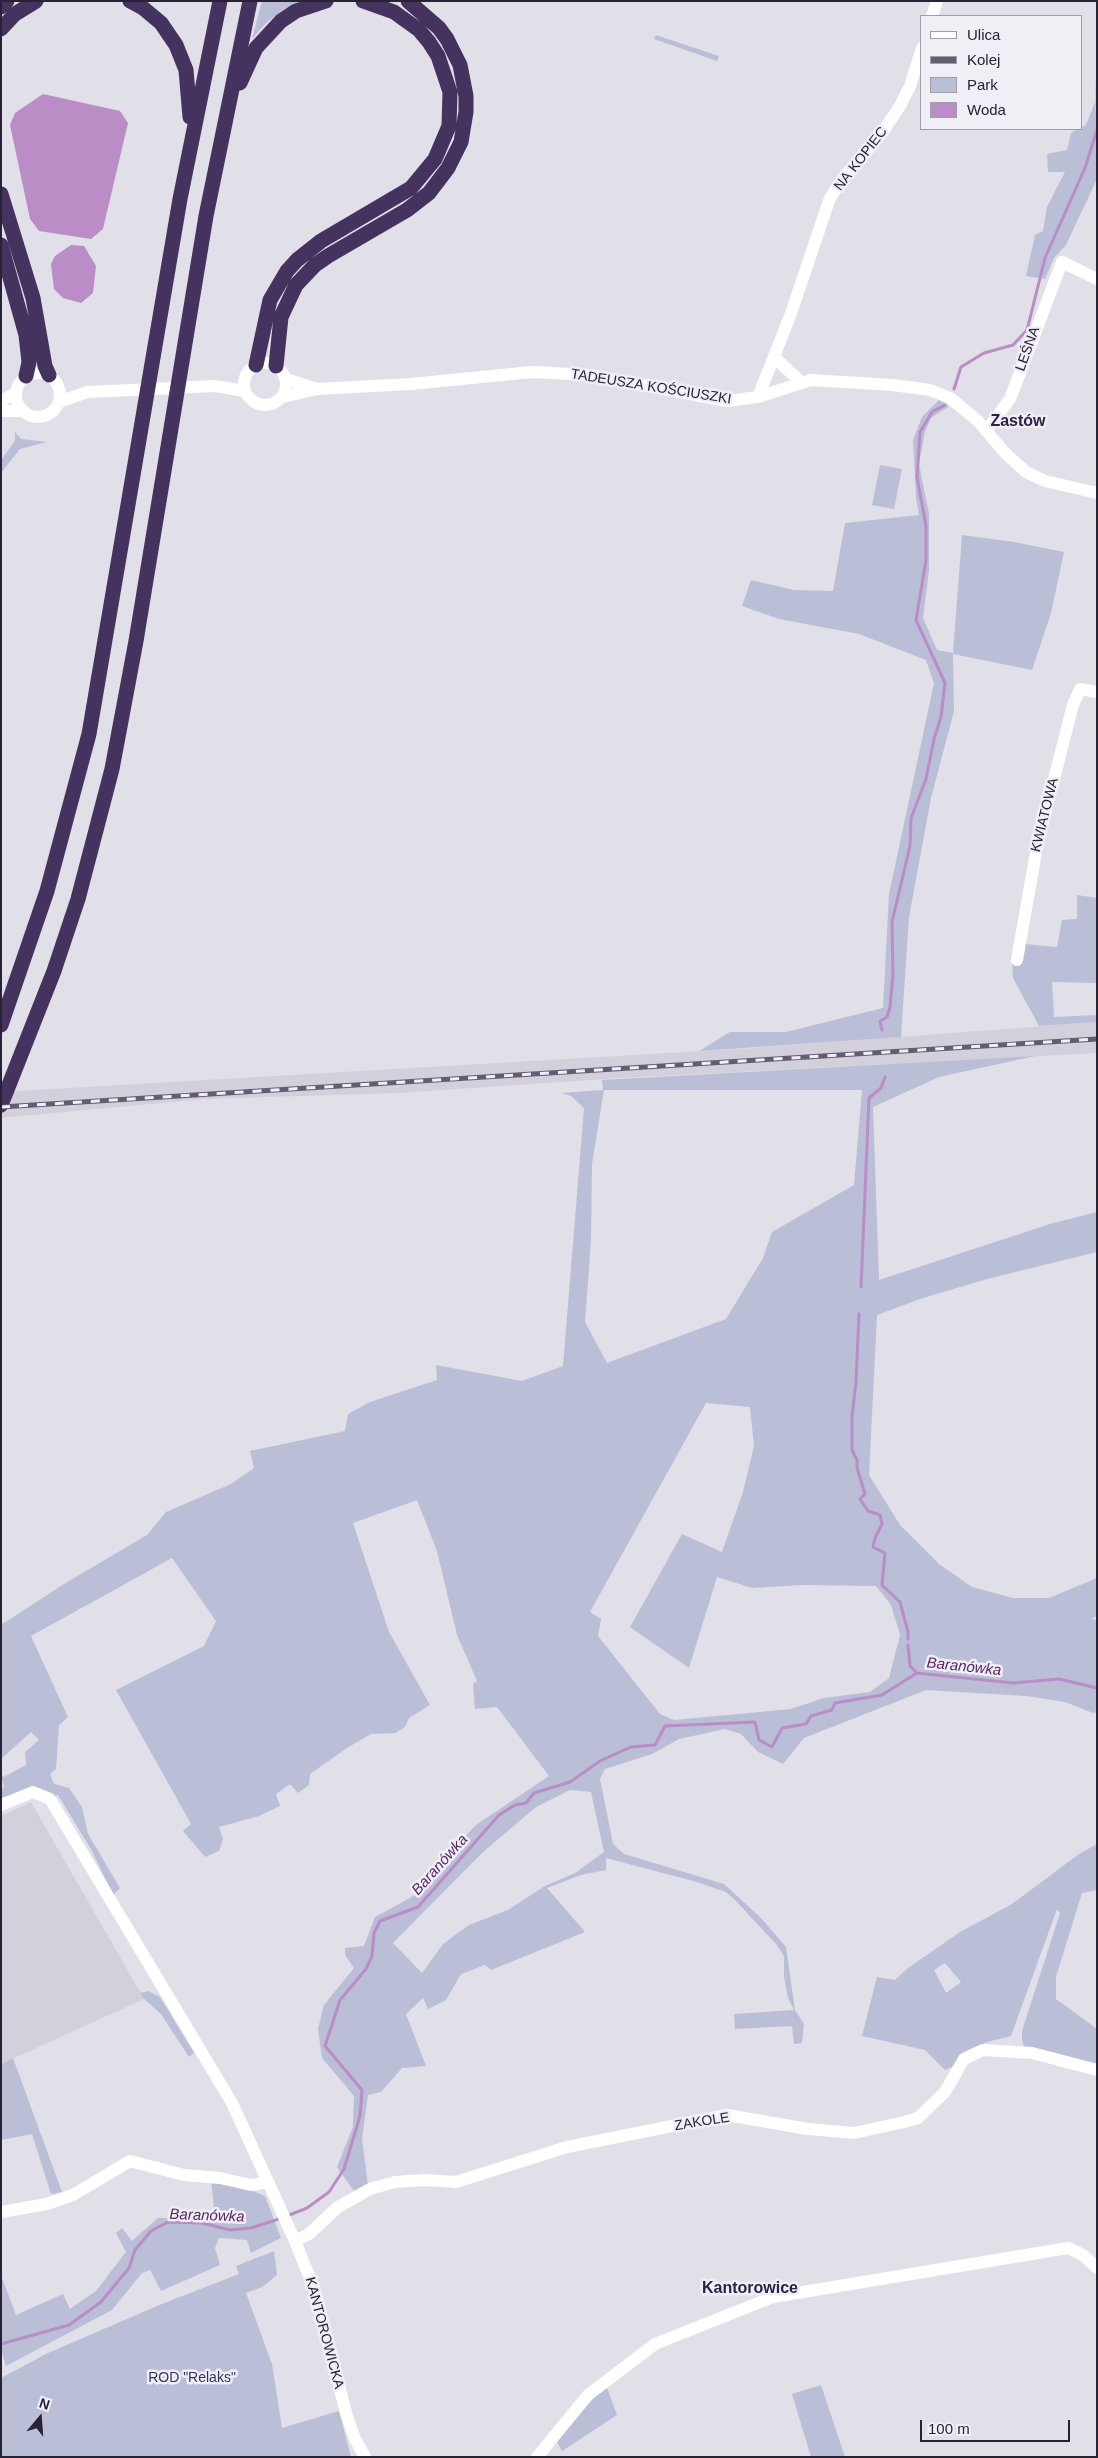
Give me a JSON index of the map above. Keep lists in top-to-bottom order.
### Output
{
  "streets": {
    "street": [
      "NA KOPIEC",
      "LEŚNA",
      "TADEUSZA KOŚCIUSZKI",
      "KWIATOWA",
      "ZAKOLE",
      "KANTOROWICKA"
    ]
  },
  "crossings": [
    ["NA KOPIEC", "TADEUSZA KOŚCIUSZKI"],
    ["LEŚNA", "TADEUSZA KOŚCIUSZKI"],
    ["ZAKOLE", "KANTOROWICKA"]
  ],
  "districts": ["Zastów", "Kantorowice"],
  "water": ["Baranówka"],
  "parks": ["ROD \"Relaks\""],
  "legend": [
    "Ulica",
    "Kolej",
    "Park",
    "Woda"
  ],
  "scale_bar": "100 m",
  "north": "top"
}
